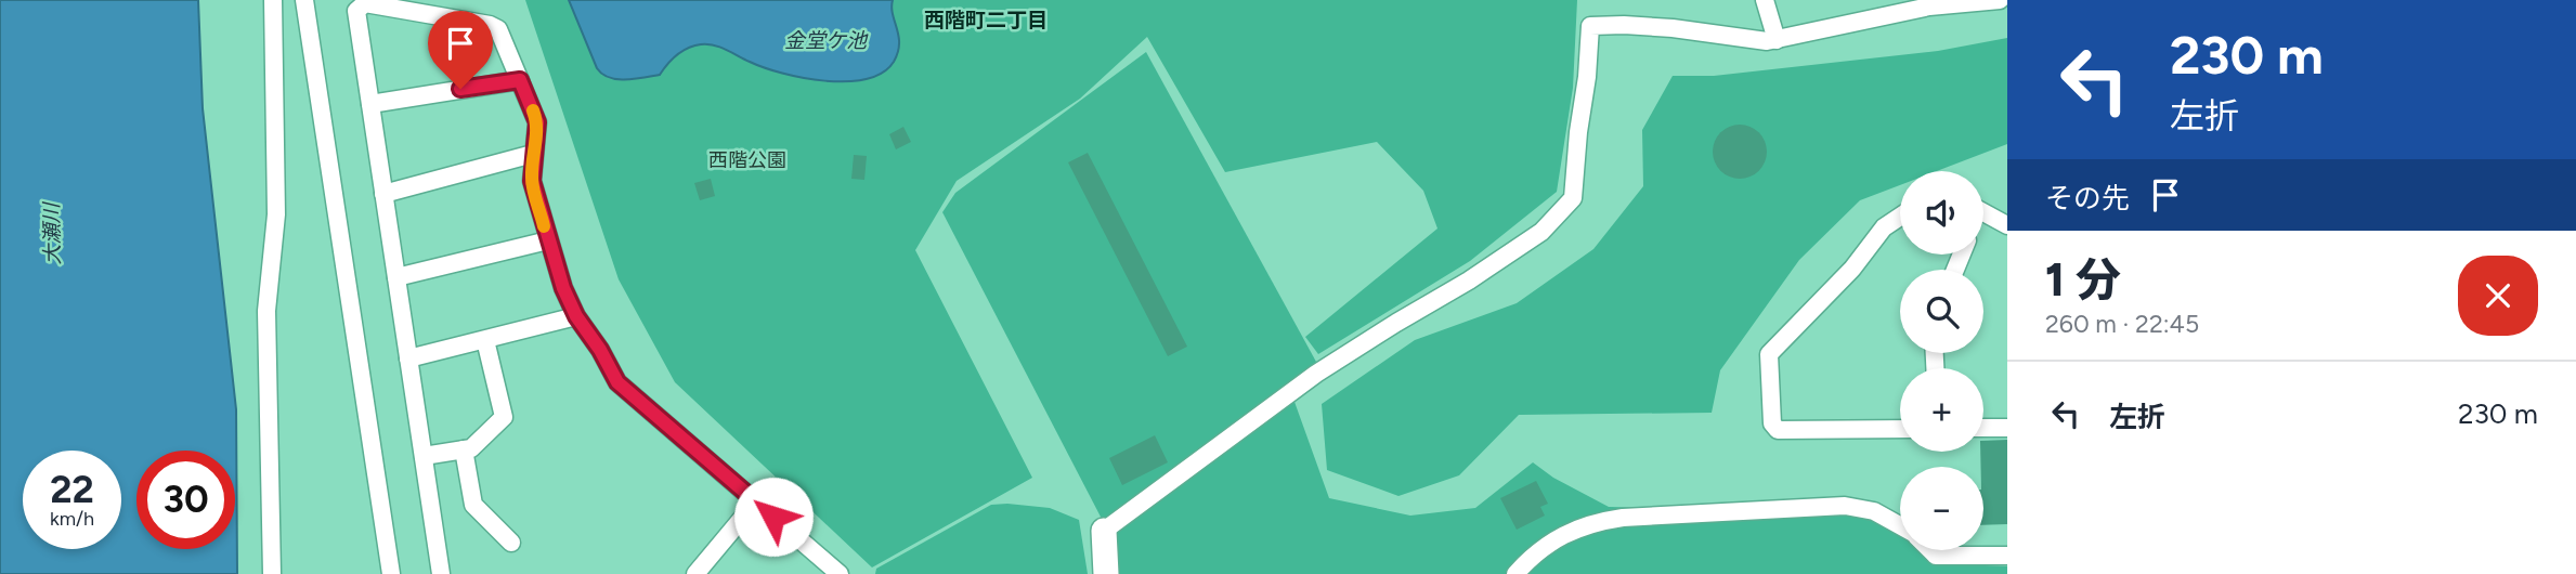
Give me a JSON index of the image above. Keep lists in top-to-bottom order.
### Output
{
  "districts": ["西階町二丁目"],
  "water": ["金堂ケ池", "大瀬川"],
  "parks": ["西階公園"],
  "page": {
    "turn": ["230 m", "左折"],
    "then": "その先",
    "map_buttons": ["+", "−"],
    "heading": ["1 分", "260 m · 22:45"],
    "list": [
      {
        "name": "左折",
        "value": "230 m"
      }
    ],
    "speed": "22 km/h",
    "limit": "30"
  }
}
